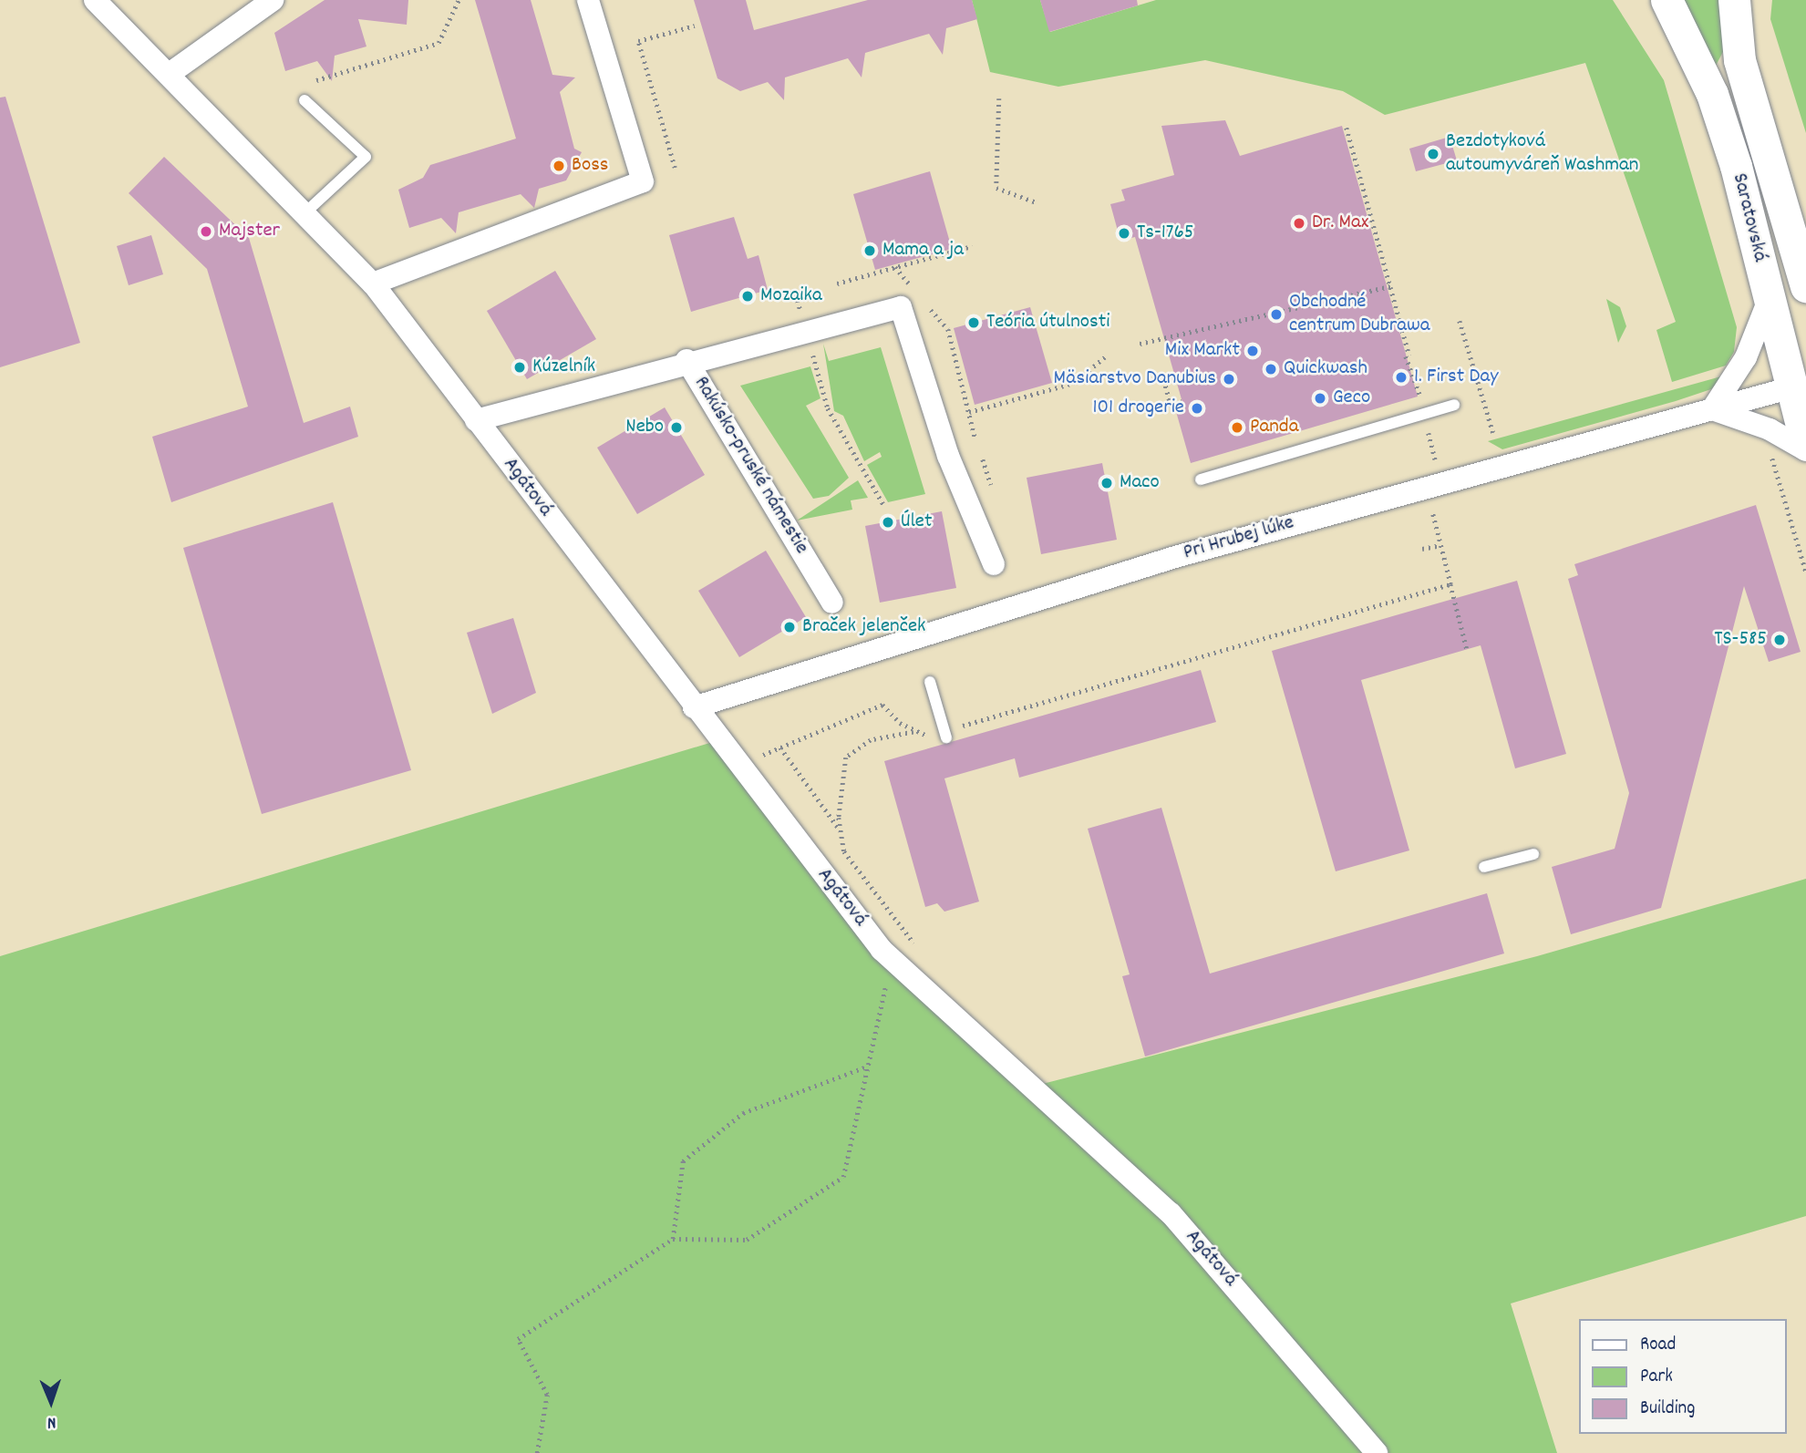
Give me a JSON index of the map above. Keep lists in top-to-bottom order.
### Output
{
  "streets": {
    "main road": ["Saratovská"],
    "street": ["Rakúsko-pruské námestie", "Agátová", "Pri Hrubej lúke"]
  },
  "crossings": [
    ["Saratovská", "Pri Hrubej lúke"],
    ["Agátová", "Pri Hrubej lúke"]
  ],
  "places": [
    "Bezdotyková autoumyváreň Washman",
    "Boss",
    "Dr. Max",
    "Majster",
    "Ts-1765",
    "Mama a ja",
    "Mozaika",
    "Obchodné centrum Dubrawa",
    "Teória útulnosti",
    "Mix Markt",
    "Kúzelník",
    "Quickwash",
    "1. First Day",
    "Mäsiarstvo Danubius",
    "Geco",
    "101 drogerie",
    "Nebo",
    "Panda",
    "Maco",
    "Úlet",
    "Braček jelenček",
    "TS-585"
  ],
  "legend": ["Road", "Park", "Building"],
  "north": "bottom"
}
